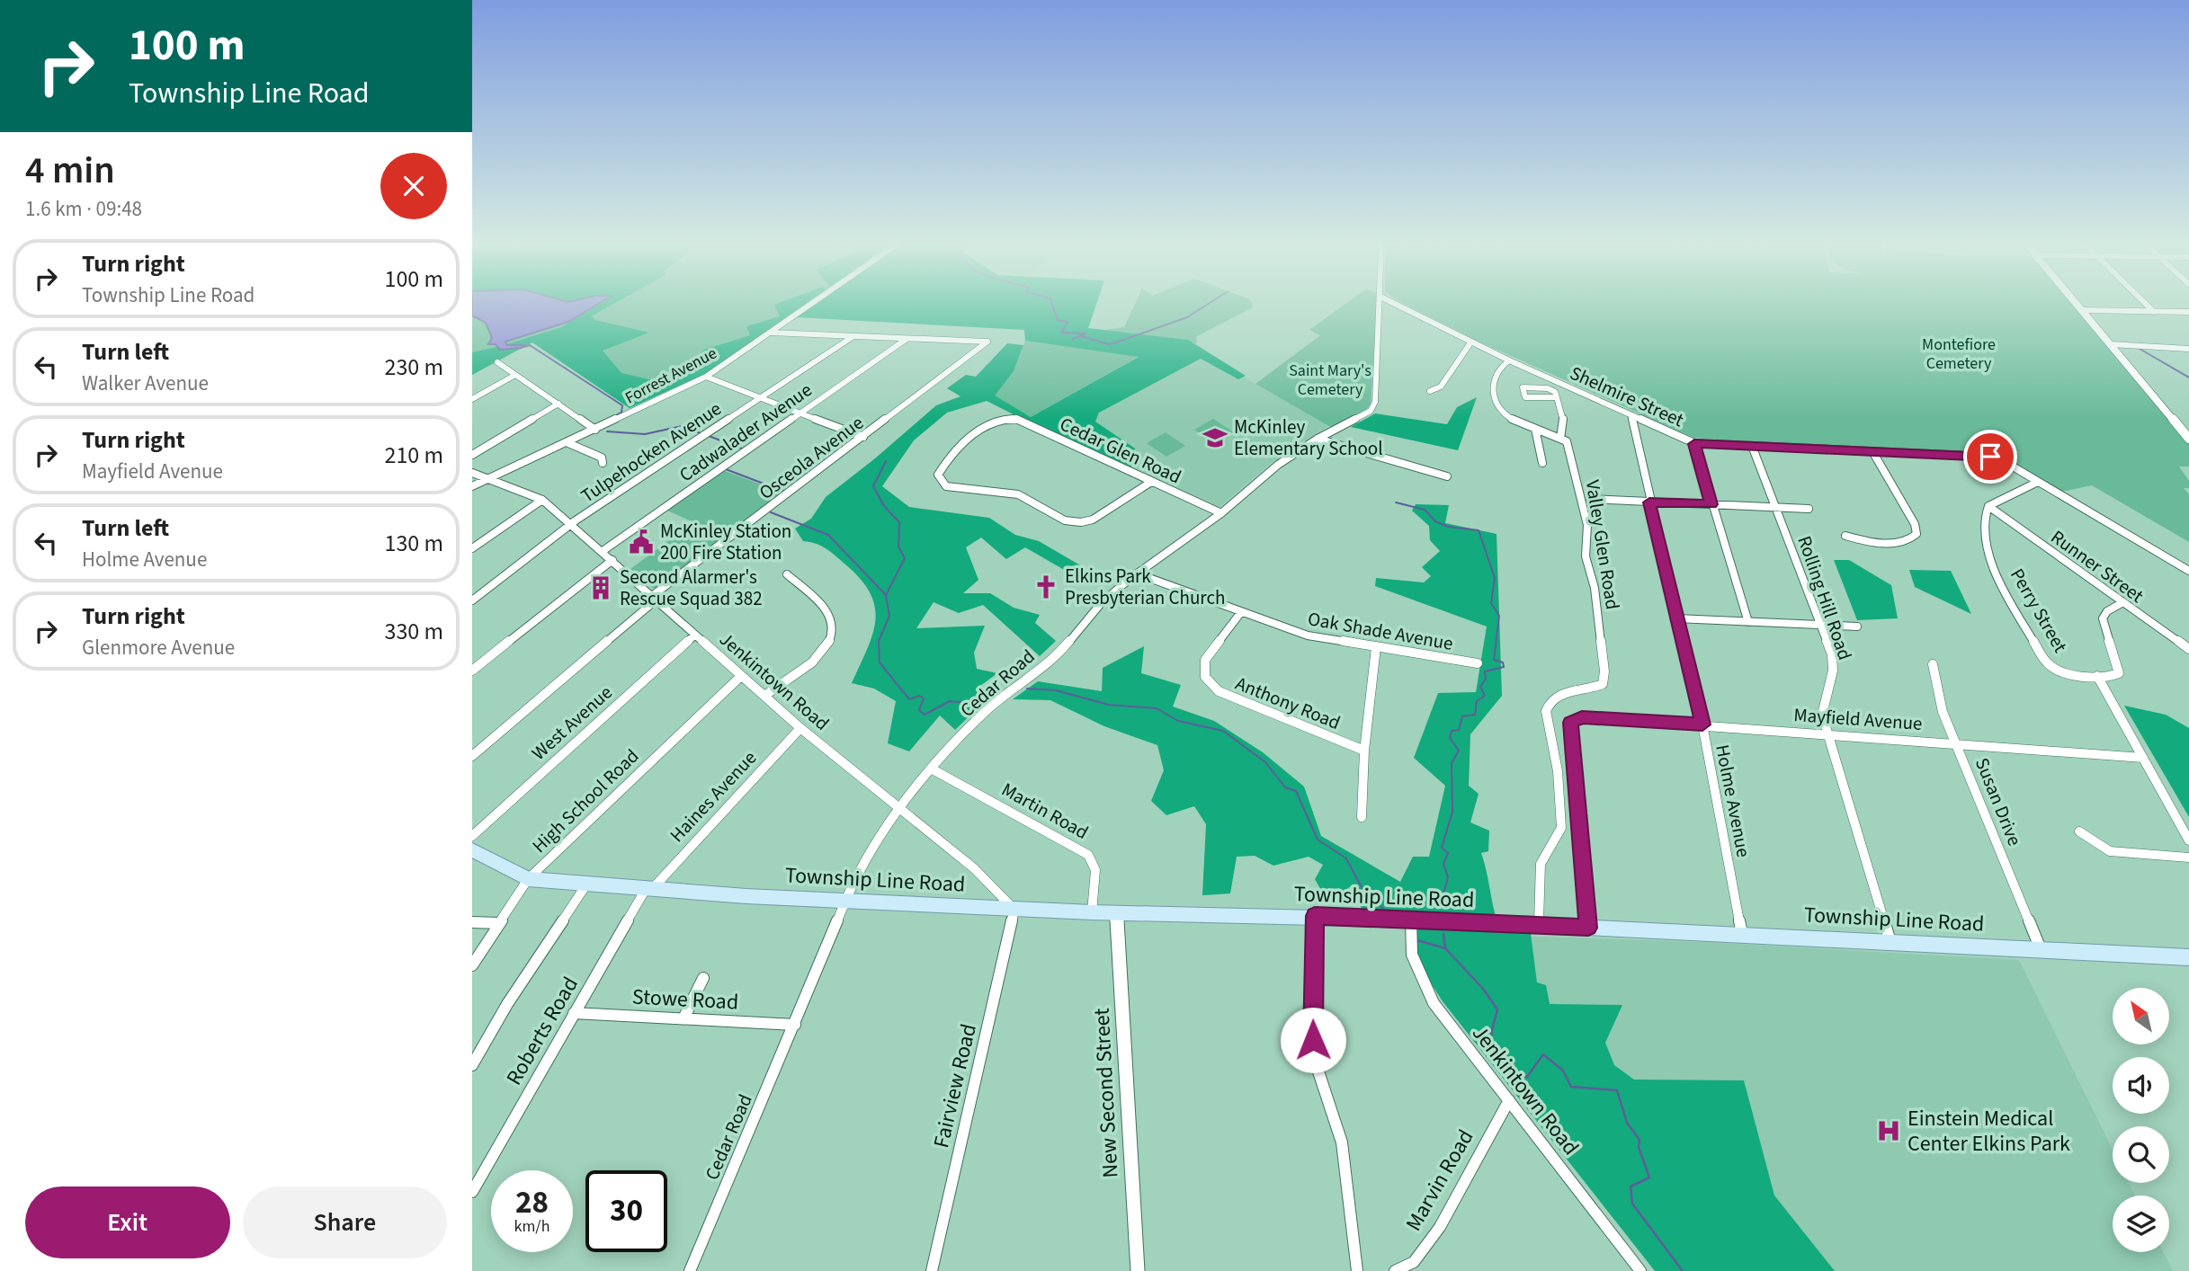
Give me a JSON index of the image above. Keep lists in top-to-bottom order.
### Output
{
  "streets": {
    "main road": ["Township Line Road"],
    "street": [
      "Forrest Avenue",
      "Shelmire Street",
      "Cadwalader Avenue",
      "Cedar Glen Road",
      "Tulpehocken Avenue",
      "Osceola Avenue",
      "Valley Glen Road",
      "Runner Street",
      "Rolling Hill Road",
      "Perry Street",
      "Oak Shade Avenue",
      "Jenkintown Road",
      "Cedar Road",
      "Anthony Road",
      "Mayfield Avenue",
      "West Avenue",
      "Haines Avenue",
      "High School Road",
      "Holme Avenue",
      "Susan Drive",
      "Martin Road",
      "Stowe Road",
      "Roberts Road",
      "Fairview Road",
      "New Second Street",
      "Marvin Road"
    ]
  },
  "crossings": [
    ["Forrest Avenue", "Jenkintown Road"],
    ["Shelmire Street", "Rolling Hill Road"],
    ["Shelmire Street", "Holme Avenue"],
    ["Cadwalader Avenue", "Osceola Avenue"],
    ["Cadwalader Avenue", "Jenkintown Road"],
    ["Cedar Glen Road", "Cedar Road"],
    ["Tulpehocken Avenue", "Jenkintown Road"],
    ["Osceola Avenue", "Jenkintown Road"],
    ["Valley Glen Road", "Township Line Road"],
    ["Runner Street", "Perry Street"],
    ["Rolling Hill Road", "Mayfield Avenue"],
    ["Rolling Hill Road", "Township Line Road"],
    ["Oak Shade Avenue", "Cedar Road"],
    ["Oak Shade Avenue", "Anthony Road"],
    ["Jenkintown Road", "Cedar Road"],
    ["Jenkintown Road", "West Avenue"],
    ["Jenkintown Road", "Haines Avenue"],
    ["Jenkintown Road", "High School Road"],
    ["Jenkintown Road", "Township Line Road"],
    ["Jenkintown Road", "Fairview Road"],
    ["Jenkintown Road", "Marvin Road"],
    ["Cedar Road", "Martin Road"],
    ["Cedar Road", "Township Line Road"],
    ["Cedar Road", "Stowe Road"],
    ["Mayfield Avenue", "Holme Avenue"],
    ["Mayfield Avenue", "Susan Drive"],
    ["Mayfield Avenue", "Township Line Road"],
    ["Haines Avenue", "Township Line Road"],
    ["Haines Avenue", "Roberts Road"],
    ["High School Road", "Township Line Road"],
    ["Holme Avenue", "Township Line Road"],
    ["Susan Drive", "Township Line Road"],
    ["Martin Road", "Township Line Road"],
    ["Township Line Road", "Roberts Road"],
    ["Township Line Road", "Fairview Road"],
    ["Township Line Road", "New Second Street"],
    ["Stowe Road", "Roberts Road"]
  ],
  "parks": ["Montefiore Cemetery", "Saint Mary's Cemetery"],
  "places": {
    "school or university": ["McKinley Elementary School"],
    "public building": ["McKinley Station 200 Fire Station"],
    "church": ["Elkins Park Presbyterian Church"],
    "building": ["Second Alarmer's Rescue Squad 382"],
    "hospital": ["Einstein Medical Center Elkins Park"]
  },
  "north": "top left",
  "page": {
    "turn": ["100 m", "Township Line Road"],
    "heading": ["4 min", "1.6 km · 09:48"],
    "list": [
      {
        "name": "Turn right",
        "note": "Township Line Road",
        "value": "100 m"
      },
      {
        "name": "Turn left",
        "note": "Walker Avenue",
        "value": "230 m"
      },
      {
        "name": "Turn right",
        "note": "Mayfield Avenue",
        "value": "210 m"
      },
      {
        "name": "Turn left",
        "note": "Holme Avenue",
        "value": "130 m"
      },
      {
        "name": "Turn right",
        "note": "Glenmore Avenue",
        "value": "330 m"
      }
    ],
    "speed": "28 km/h",
    "limit": "30",
    "buttons": ["Exit", "Share"]
  }
}
